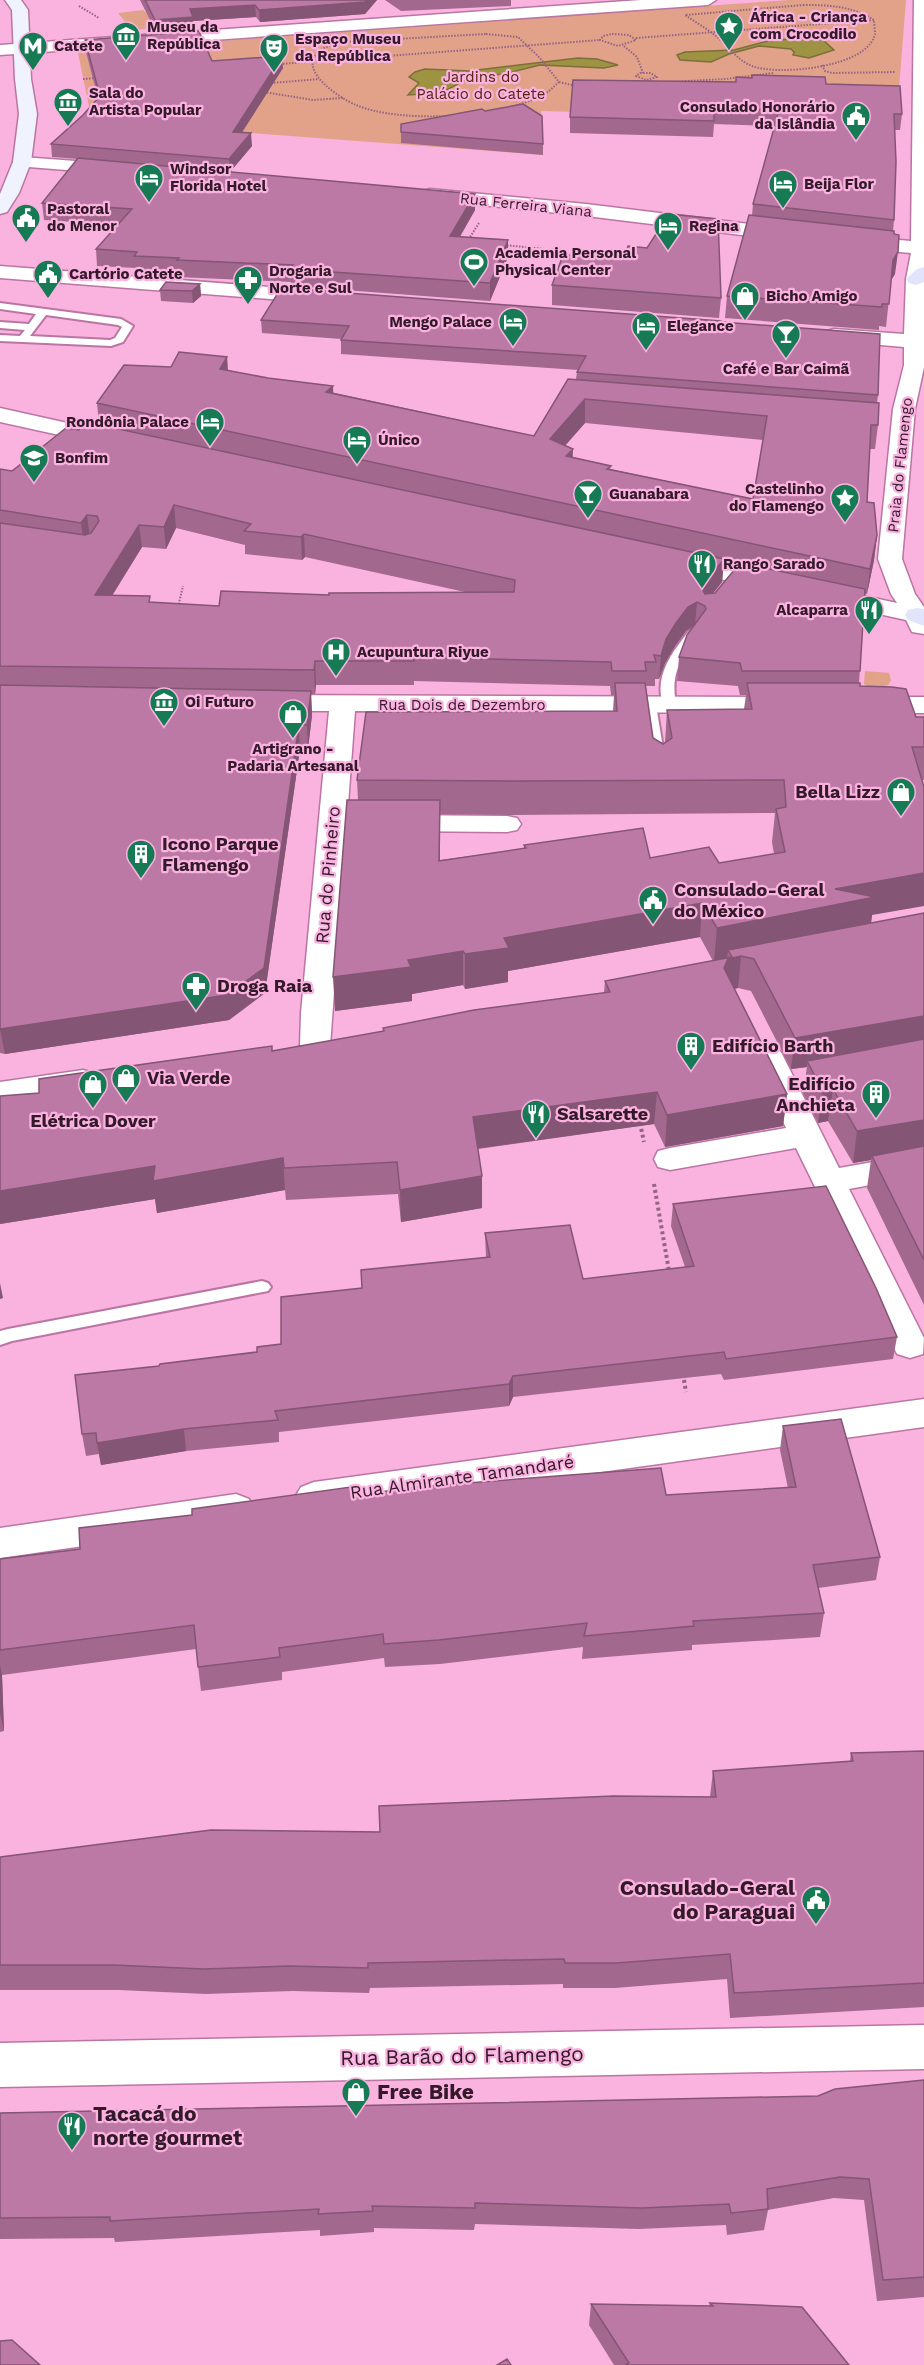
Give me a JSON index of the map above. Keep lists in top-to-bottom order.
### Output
{
  "streets": {
    "street": [
      "Rua Ferreira Viana",
      "Praia do Flamengo",
      "Rua Dois de Dezembro",
      "Rua do Pinheiro",
      "Rua Almirante Tamandaré",
      "Rua Barão do Flamengo"
    ]
  },
  "crossings": [
    ["Rua Dois de Dezembro", "Rua do Pinheiro"]
  ],
  "parks": ["Jardins do Palácio do Catete"],
  "places": {
    "place": ["África - Criança com Crocodilo", "Castelinho do Flamengo"],
    "museum": ["Museu da República", "Sala do Artista Popular", "Oi Futuro"],
    "metro station": ["Catete"],
    "theatre": ["Espaço Museu da República"],
    "public building": [
      "Consulado Honorário da Islândia",
      "Pastoral do Menor",
      "Cartório Catete",
      "Consulado-Geral do México",
      "Consulado-Geral do Paraguai"
    ],
    "hotel": [
      "Windsor Florida Hotel",
      "Beija Flor",
      "Regina",
      "Mengo Palace",
      "Elegance",
      "Rondônia Palace",
      "Único"
    ],
    "sports": ["Academia Personal Physical Center"],
    "pharmacy": ["Drogaria Norte e Sul", "Droga Raia"],
    "shop": [
      "Bicho Amigo",
      "Artigrano - Padaria Artesanal",
      "Bella Lizz",
      "Via Verde",
      "Elétrica Dover",
      "Free Bike"
    ],
    "bar": ["Café e Bar Caimã", "Guanabara"],
    "school or university": ["Bonfim"],
    "restaurant": [
      "Rango Sarado",
      "Alcaparra",
      "Salsarette",
      "Tacacá do norte gourmet"
    ],
    "hospital": ["Acupuntura Riyue"],
    "building": ["Icono Parque Flamengo", "Edifício Barth", "Edifício Anchieta"]
  }
}
